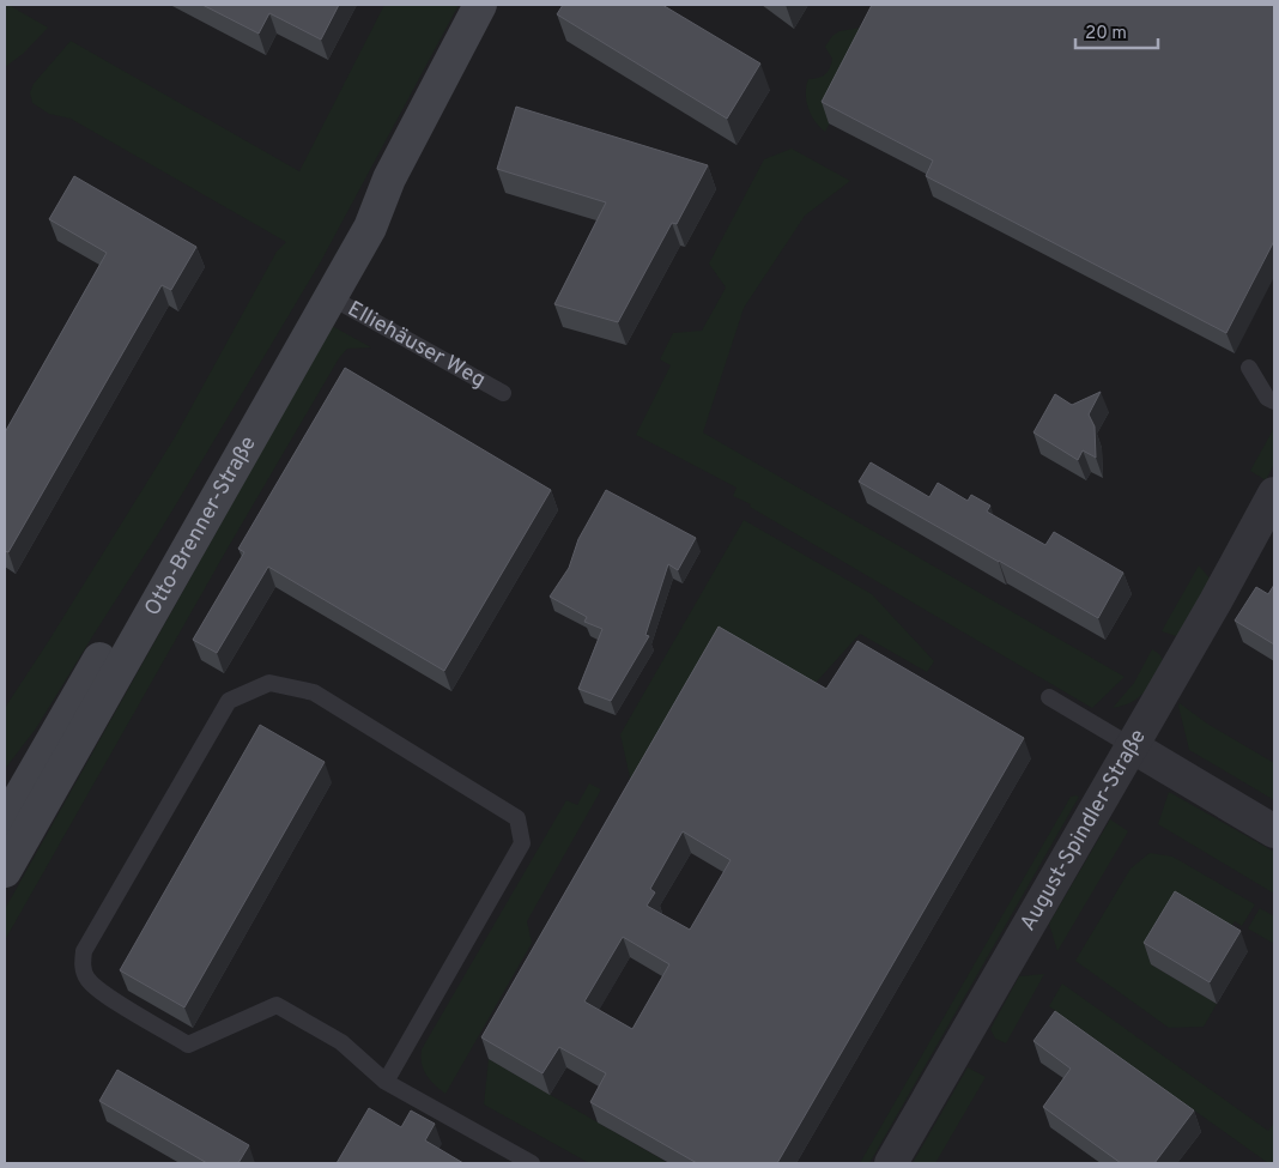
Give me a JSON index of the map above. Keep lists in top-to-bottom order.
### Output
{
  "streets": {
    "main road": ["Otto-Brenner-Straße"],
    "street": ["August-Spindler-Straße"],
    "lane": ["Elliehäuser Weg"]
  },
  "crossings": [
    ["Elliehäuser Weg", "Otto-Brenner-Straße"]
  ],
  "scale_bar": "20 m"
}
